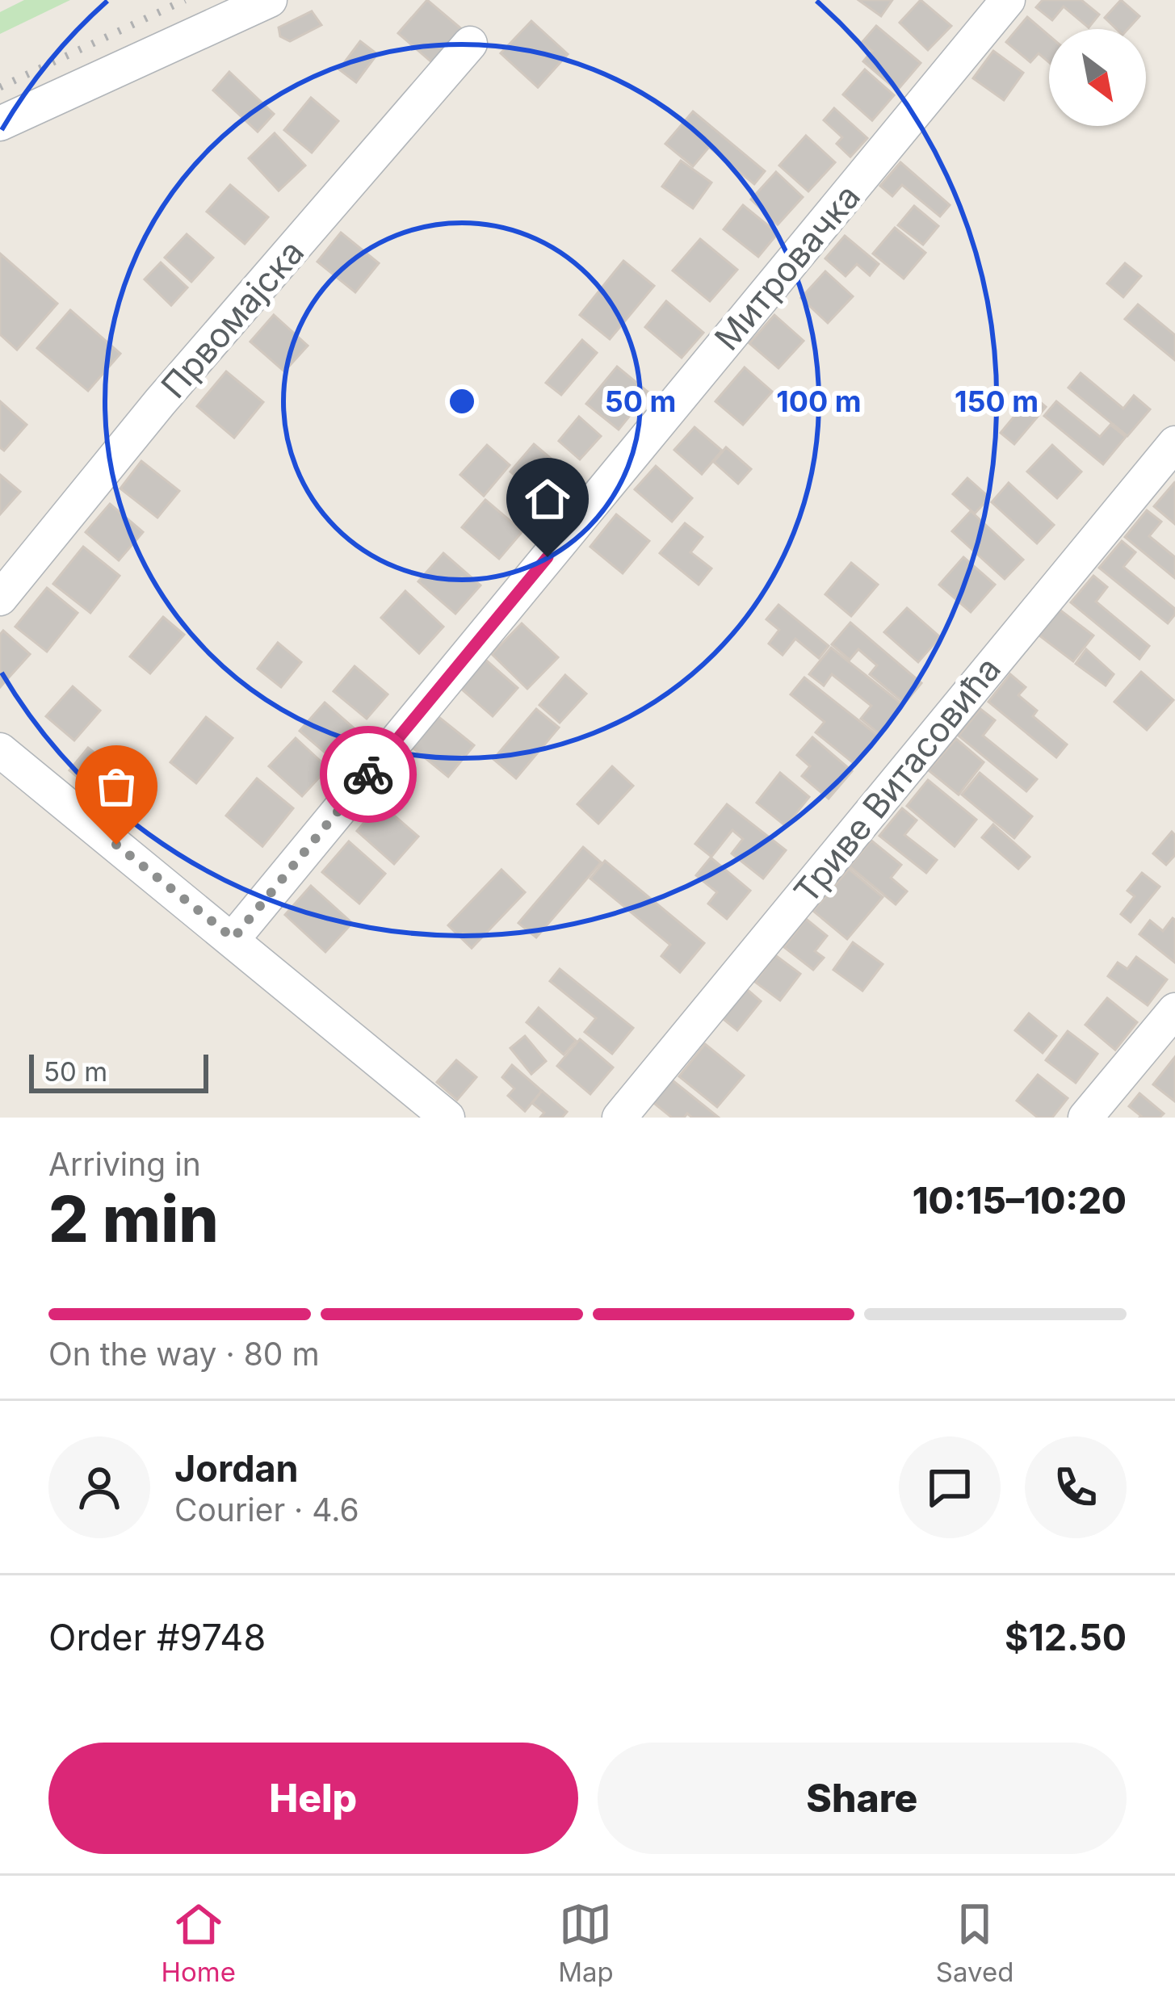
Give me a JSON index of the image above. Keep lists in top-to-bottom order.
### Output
{
  "streets": {
    "street": ["Митровачка", "Првомајска", "Триве Витасовића"]
  },
  "scale_bar": "50 m",
  "north": "bottom right",
  "page": {
    "scale": "50 m",
    "heading": ["2 min", "Arriving in", "10:15–10:20"],
    "panel": [
      "Jordan",
      "Courier · 4.6",
      "Order #9748",
      "$12.50"
    ],
    "bar": "On the way · 80 m",
    "buttons": ["Help", "Share"],
    "tabs": ["Home", "Map", "Saved"]
  },
  "rings": ["50 m", "100 m", "150 m"]
}
